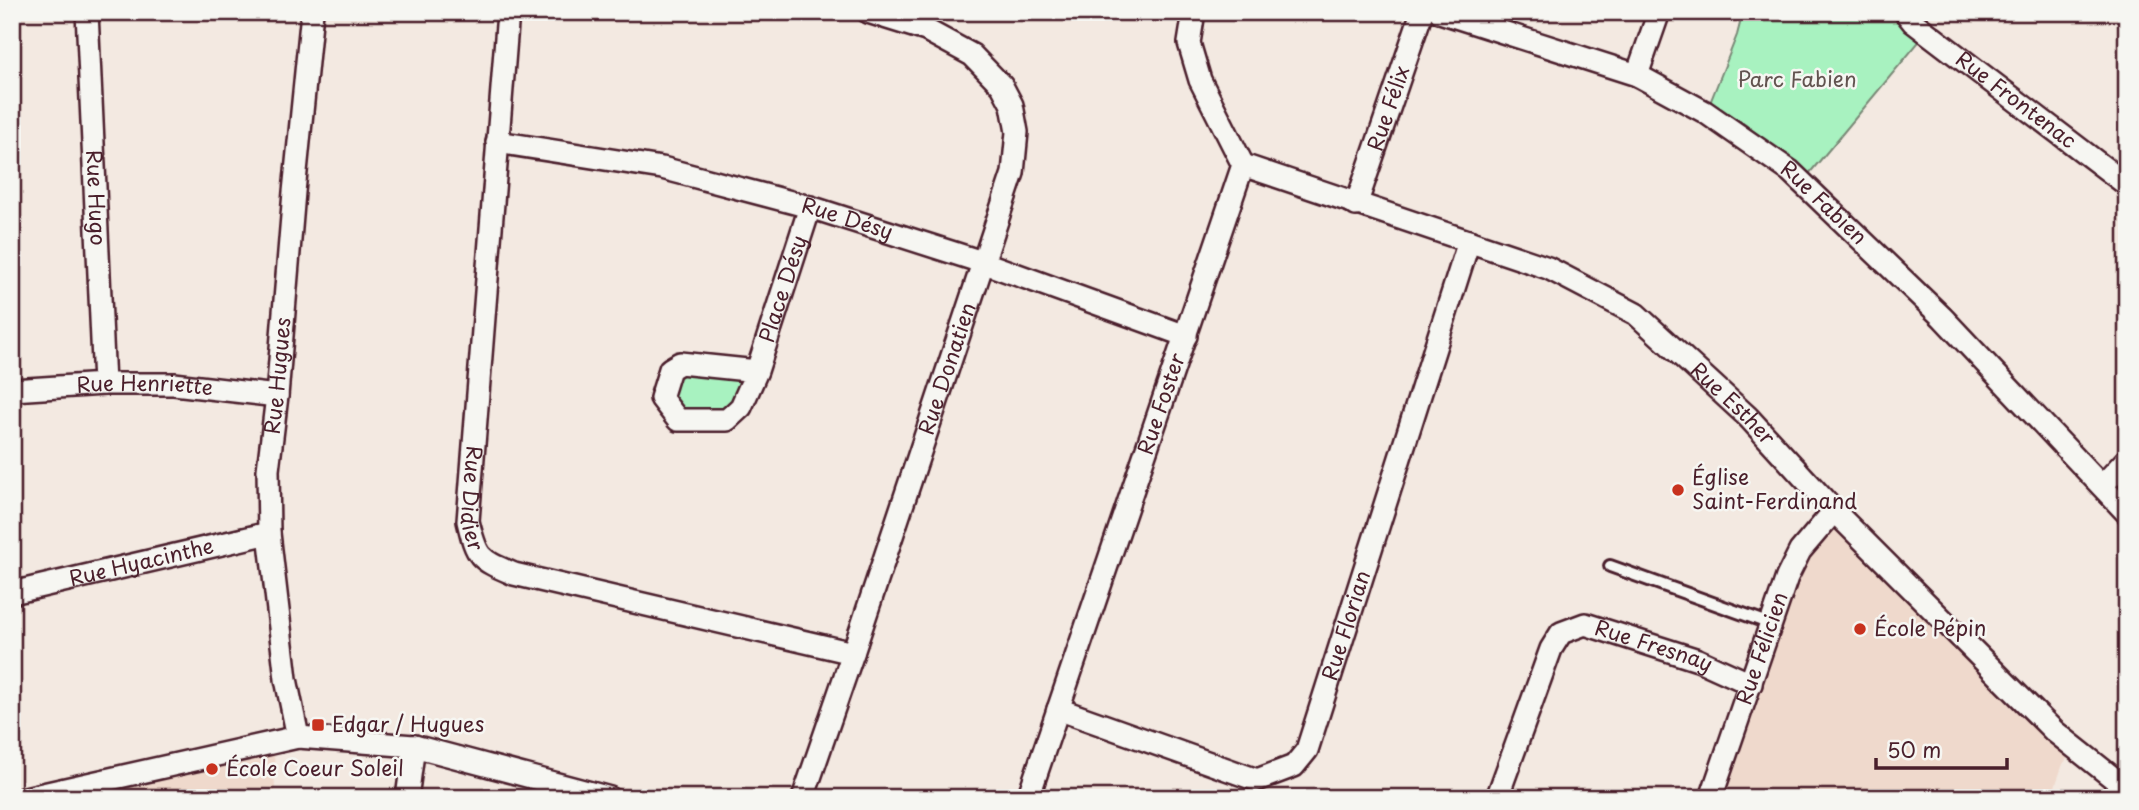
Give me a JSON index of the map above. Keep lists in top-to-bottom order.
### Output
{
  "streets": {
    "street": [
      "Rue Frontenac",
      "Rue Félix",
      "Rue Hugo",
      "Rue Fabien",
      "Rue Désy",
      "Place Désy",
      "Rue Donatien",
      "Rue Hugues",
      "Rue Henriette",
      "Rue Foster",
      "Rue Esther",
      "Rue Didier",
      "Rue Hyacinthe",
      "Rue Florian",
      "Rue Fresnay",
      "Rue Félicien"
    ]
  },
  "crossings": [
    ["Rue Félix", "Rue Esther"],
    ["Rue Hugo", "Rue Henriette"],
    ["Rue Désy", "Place Désy"],
    ["Rue Désy", "Rue Donatien"],
    ["Rue Désy", "Rue Foster"],
    ["Rue Désy", "Rue Didier"],
    ["Rue Donatien", "Rue Didier"],
    ["Rue Hugues", "Rue Henriette"],
    ["Rue Hugues", "Rue Hyacinthe"],
    ["Rue Foster", "Rue Esther"],
    ["Rue Foster", "Rue Florian"],
    ["Rue Esther", "Rue Florian"],
    ["Rue Esther", "Rue Félicien"],
    ["Rue Fresnay", "Rue Félicien"]
  ],
  "parks": ["Parc Fabien"],
  "places": {
    "other": ["Église Saint-Ferdinand", "École Pépin", "École Coeur Soleil"],
    "transit": ["Edgar / Hugues"]
  },
  "scale_bar": "50 m"
}
